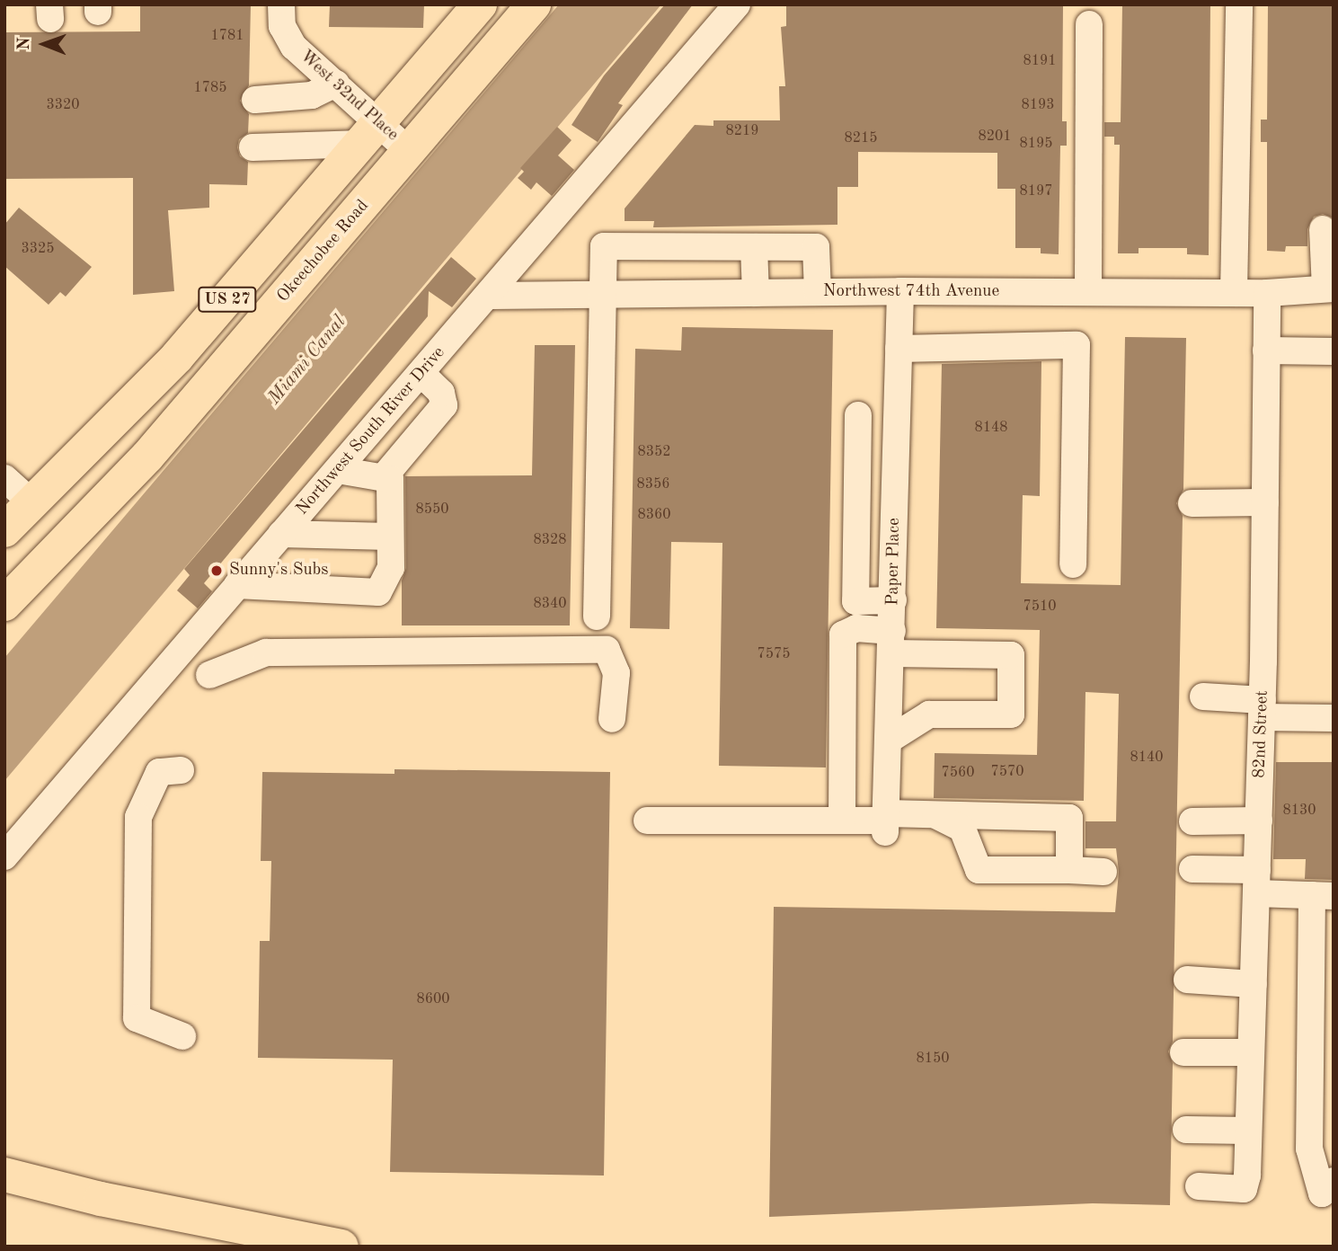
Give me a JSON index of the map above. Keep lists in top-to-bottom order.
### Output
{
  "streets": {
    "highway": ["Okeechobee Road", "US 27"],
    "street": [
      "West 32nd Place",
      "Northwest 74th Avenue",
      "Northwest South River Drive",
      "Paper Place",
      "82nd Street"
    ]
  },
  "crossings": [
    ["West 32nd Place", "Okeechobee Road"],
    ["West 32nd Place", "US 27"],
    ["Northwest 74th Avenue", "Northwest South River Drive"],
    ["Northwest 74th Avenue", "Paper Place"],
    ["Northwest 74th Avenue", "82nd Street"]
  ],
  "water": ["Miami Canal"],
  "places": ["Sunny's Subs"],
  "house_numbers": [
    "1781",
    "8191",
    "1785",
    "3320",
    "8193",
    "8219",
    "8201",
    "8215",
    "8195",
    "8197",
    "3325",
    "8148",
    "8352",
    "8356",
    "8550",
    "8360",
    "8328",
    "8340",
    "7510",
    "7575",
    "8140",
    "7570",
    "7560",
    "8130",
    "8600",
    "8150"
  ],
  "north": "left"
}
